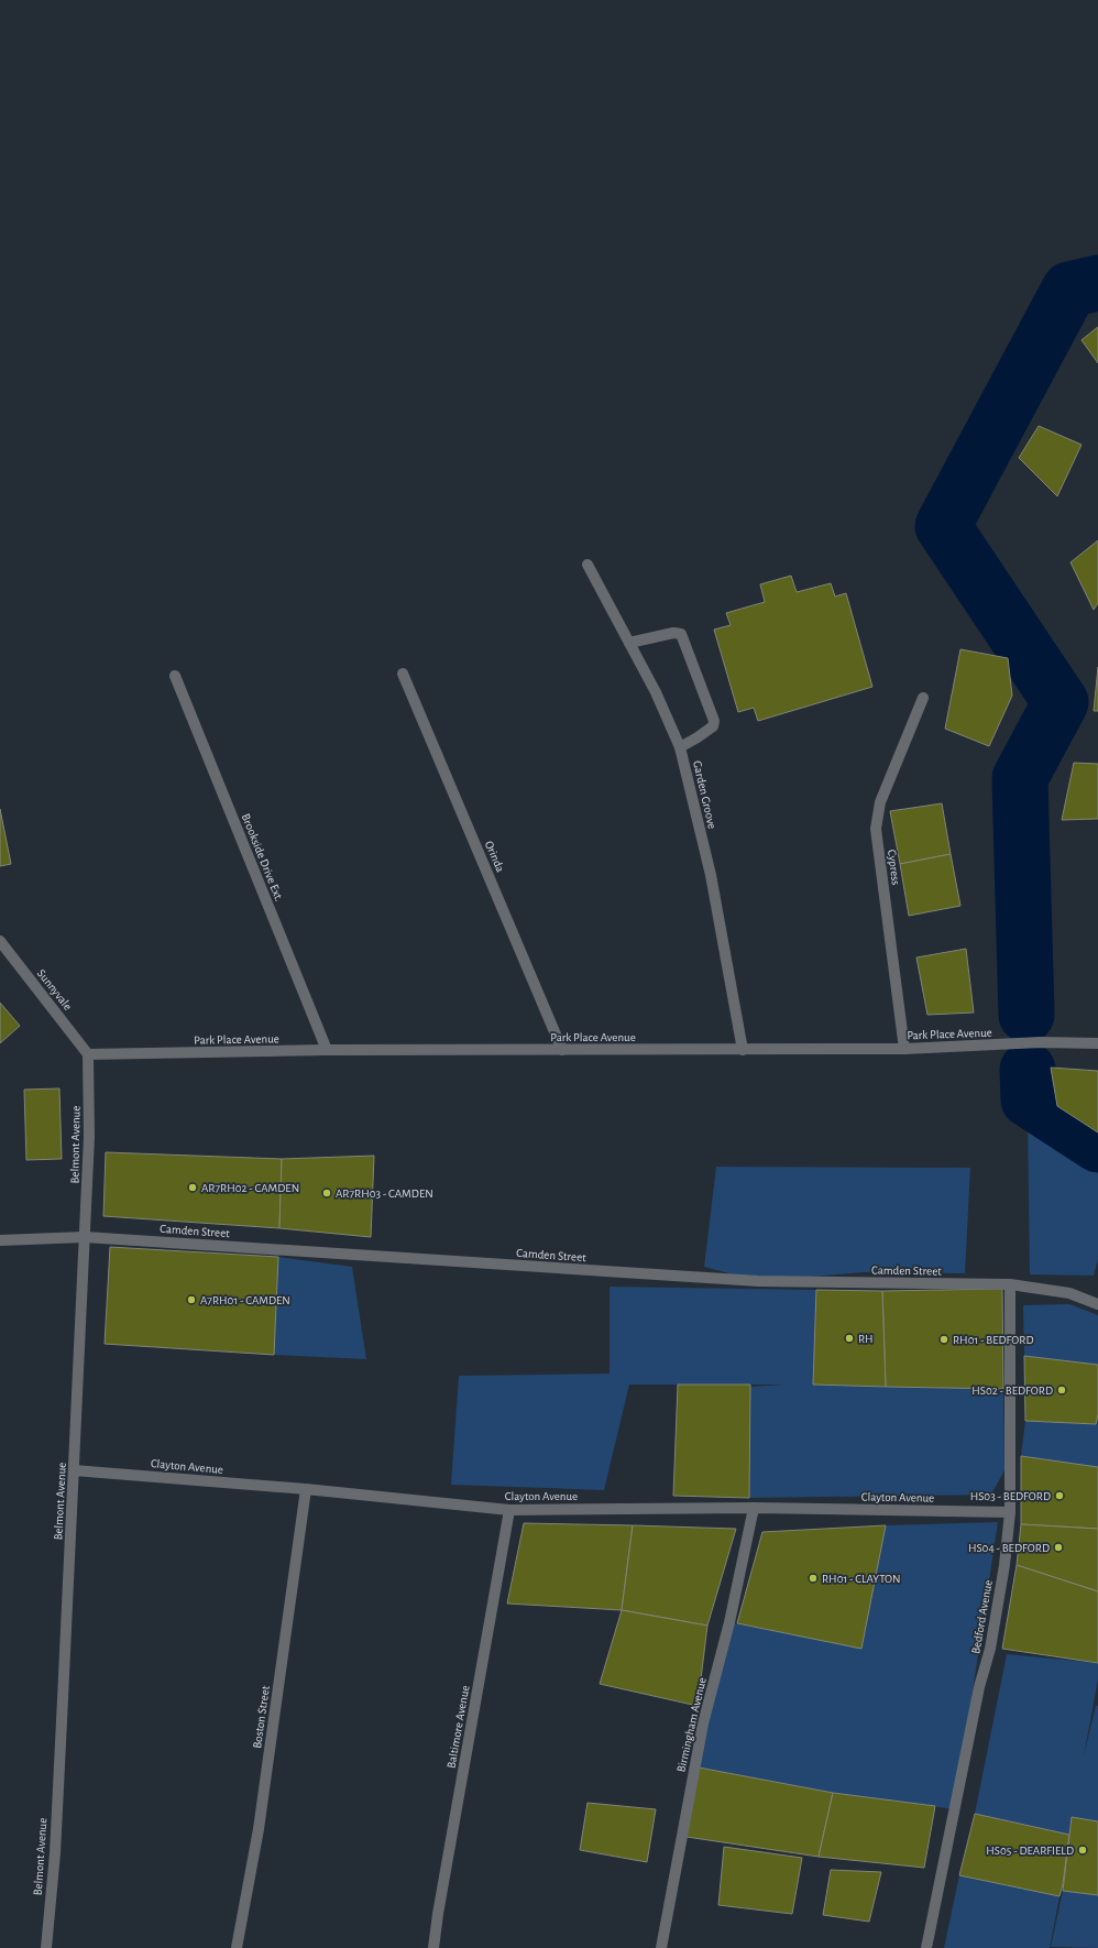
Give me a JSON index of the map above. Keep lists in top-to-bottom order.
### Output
{
  "streets": {
    "street": [
      "Garden Groove",
      "Orinda",
      "Brookside Drive Ext.",
      "Cypress",
      "Sunnyvale",
      "Park Place Avenue",
      "Belmont Avenue",
      "Camden Street",
      "Clayton Avenue",
      "Bedford Avenue",
      "Boston Street",
      "Birmingham Avenue",
      "Baltimore Avenue"
    ]
  },
  "crossings": [
    ["Garden Groove", "Park Place Avenue"],
    ["Orinda", "Park Place Avenue"],
    ["Brookside Drive Ext.", "Park Place Avenue"],
    ["Cypress", "Park Place Avenue"],
    ["Sunnyvale", "Park Place Avenue"],
    ["Sunnyvale", "Belmont Avenue"],
    ["Park Place Avenue", "Belmont Avenue"],
    ["Belmont Avenue", "Camden Street"],
    ["Belmont Avenue", "Clayton Avenue"],
    ["Camden Street", "Bedford Avenue"],
    ["Clayton Avenue", "Bedford Avenue"],
    ["Clayton Avenue", "Boston Street"],
    ["Clayton Avenue", "Birmingham Avenue"],
    ["Clayton Avenue", "Baltimore Avenue"]
  ],
  "places": [
    "AR7RH02 - CAMDEN",
    "AR7RH03 - CAMDEN",
    "A7RH01 - CAMDEN",
    "RH",
    "RH01 - BEDFORD",
    "HS02 - BEDFORD",
    "HS03 - BEDFORD",
    "HS04 - BEDFORD",
    "RH01 - CLAYTON",
    "HS05 - DEARFIELD"
  ]
}
